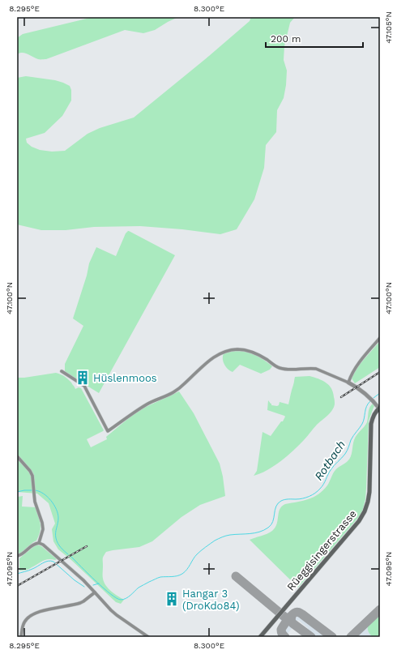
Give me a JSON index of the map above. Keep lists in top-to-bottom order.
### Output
{
  "streets": {
    "main road": ["Rüeggisingerstrasse"]
  },
  "water": ["Rotbach"],
  "places": {
    "building": ["Hüslenmoos", "Hangar 3 (DroKdo84)"]
  },
  "scale_bar": "200 m",
  "coordinates": [
    "8.295°E",
    "8.300°E",
    "47.105°N",
    "47.100°N",
    "47.095°N"
  ]
}
